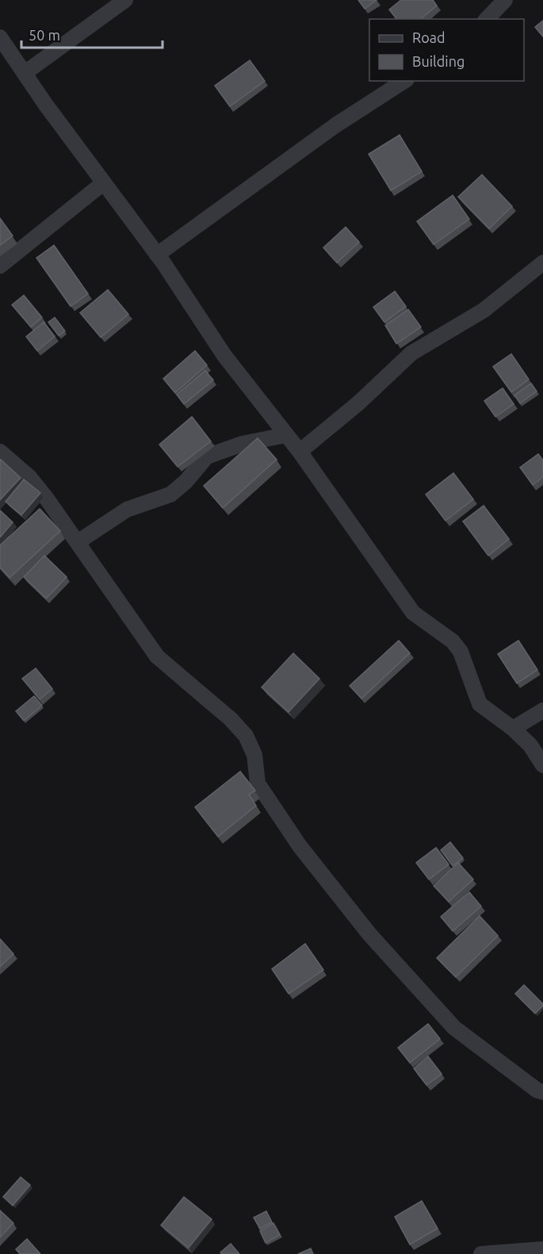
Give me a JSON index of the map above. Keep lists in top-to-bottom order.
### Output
{
  "legend": ["Road", "Building"],
  "scale_bar": "50 m"
}
